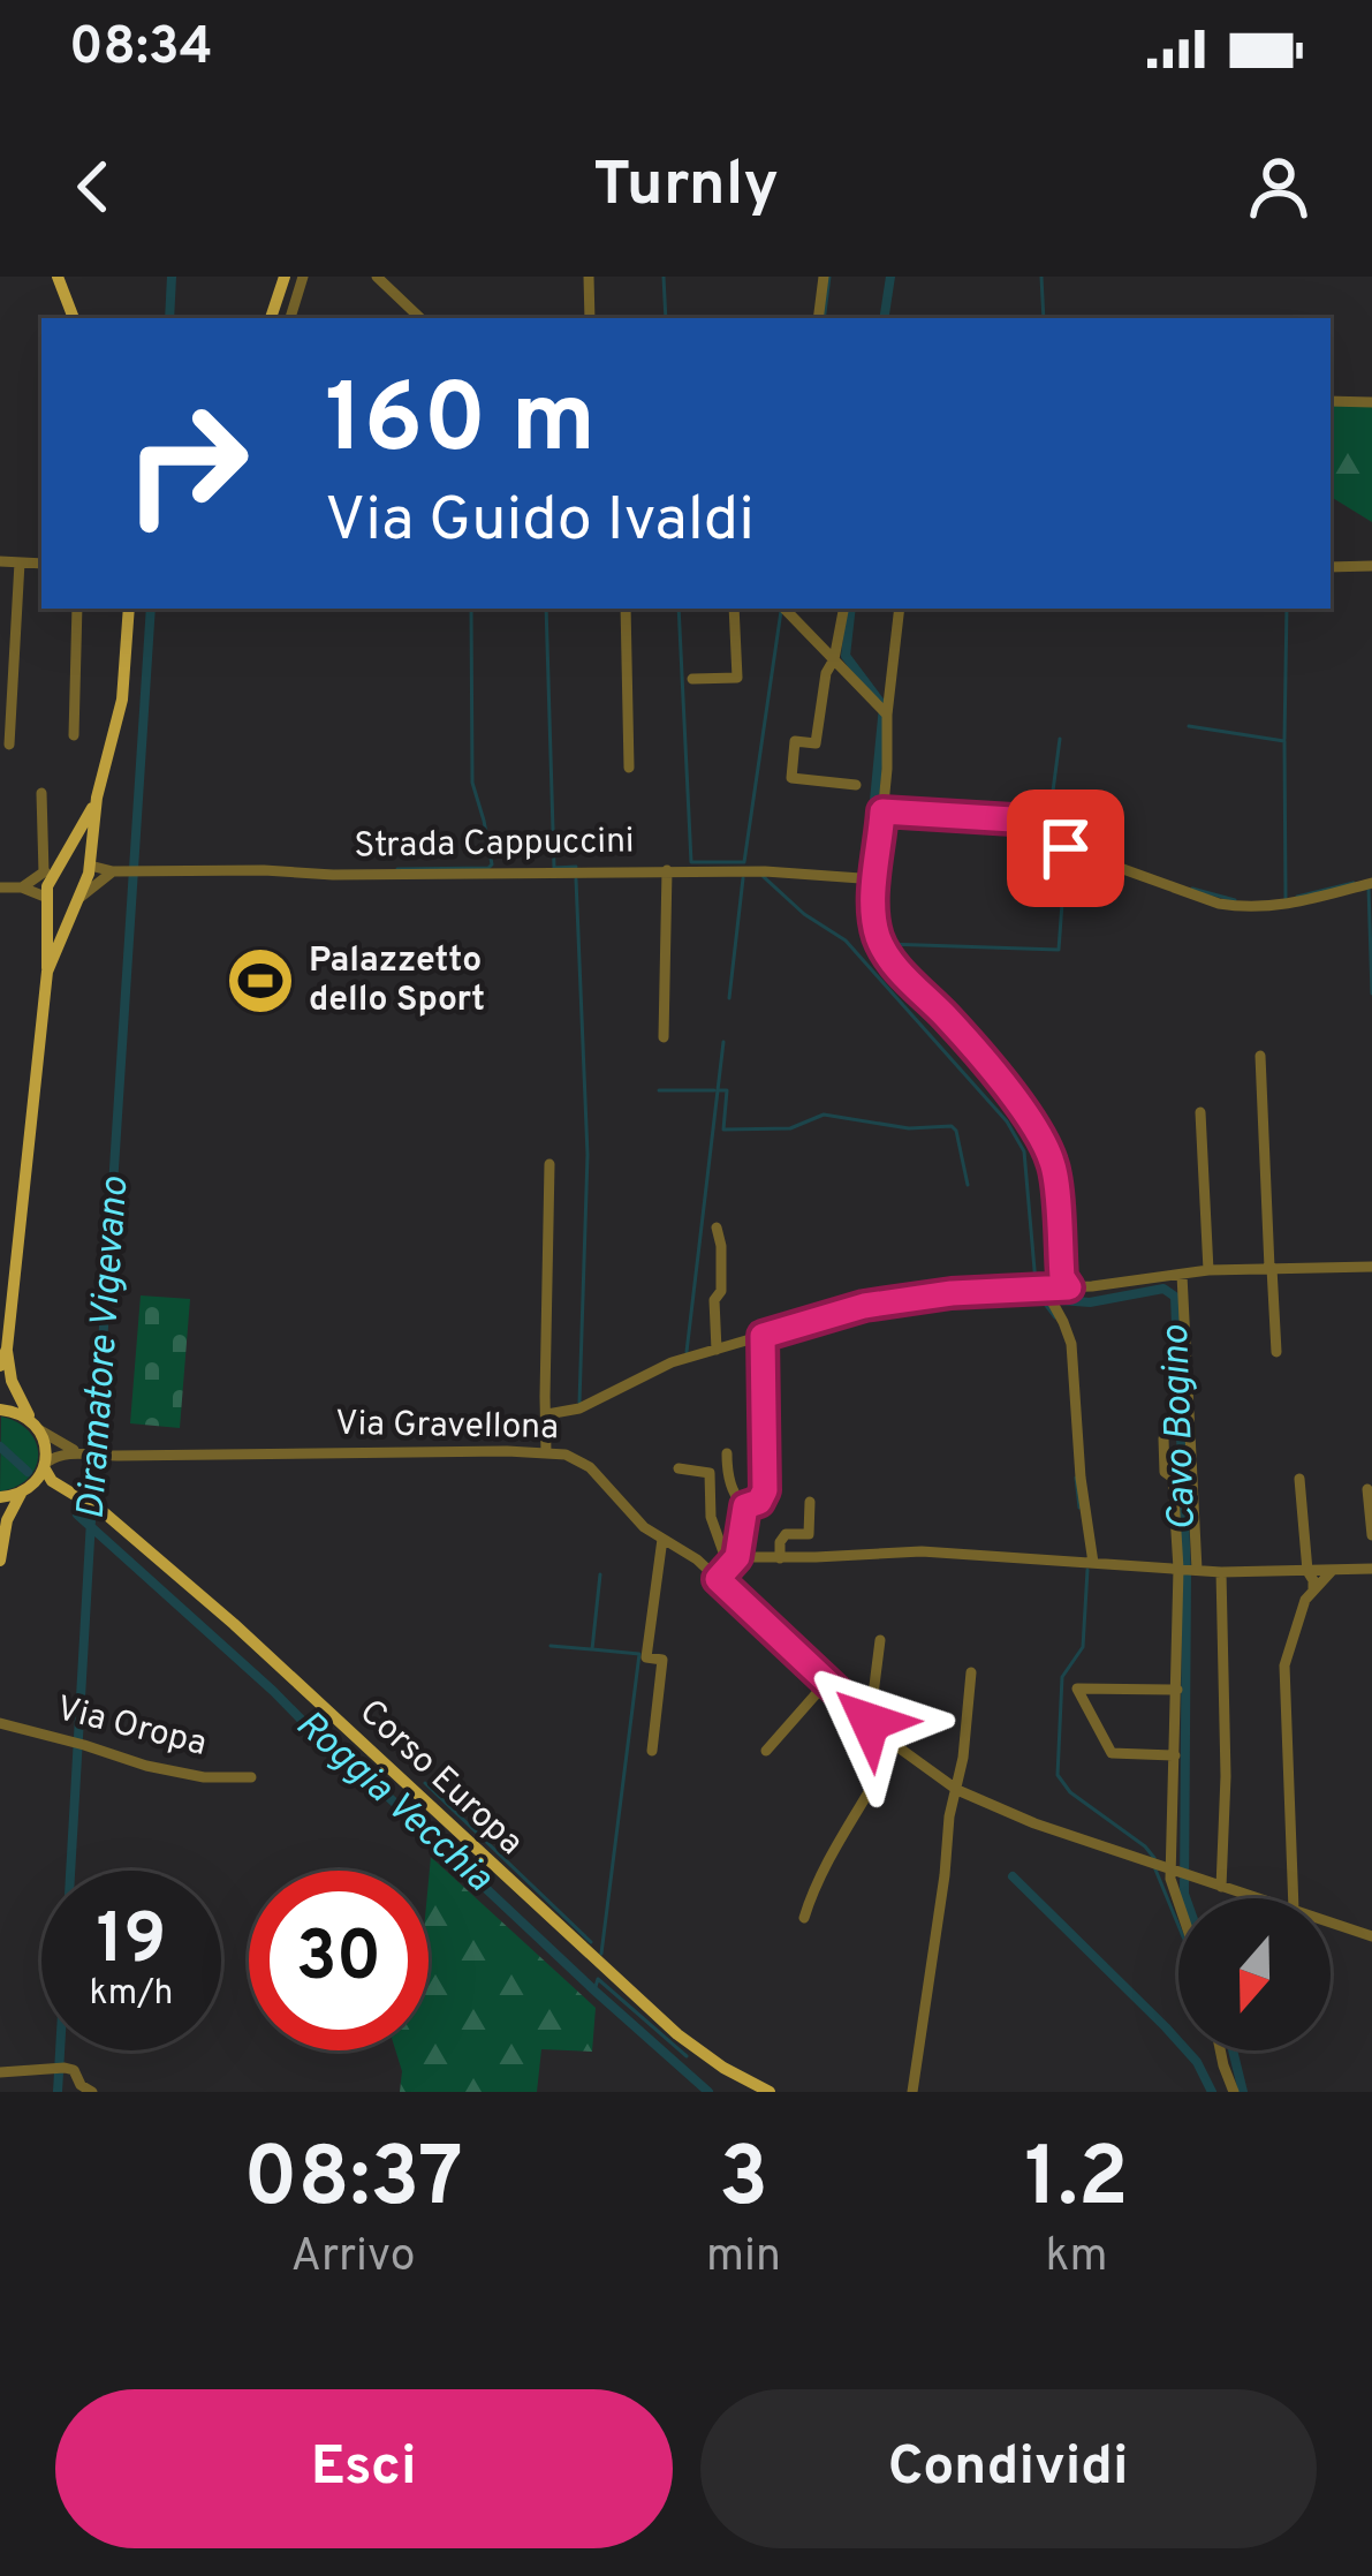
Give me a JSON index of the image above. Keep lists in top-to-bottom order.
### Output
{
  "streets": {
    "main road": ["Corso Europa"],
    "street": ["Strada Cappuccini", "Via Gravellona", "Via Oropa"]
  },
  "water": ["Diramatore Vigevano", "Cavo Bogino", "Roggia Vecchia"],
  "places": {
    "sports": ["Palazzetto dello Sport"]
  },
  "north": "bottom",
  "page": {
    "status": "08:34",
    "header": "Turnly",
    "turn": ["160 m", "Via Guido Ivaldi"],
    "speed": "19 km/h",
    "limit": "30",
    "eta": [
      "08:37",
      "Arrivo",
      "3",
      "min",
      "1.2",
      "km"
    ],
    "buttons": ["Esci", "Condividi"]
  }
}
